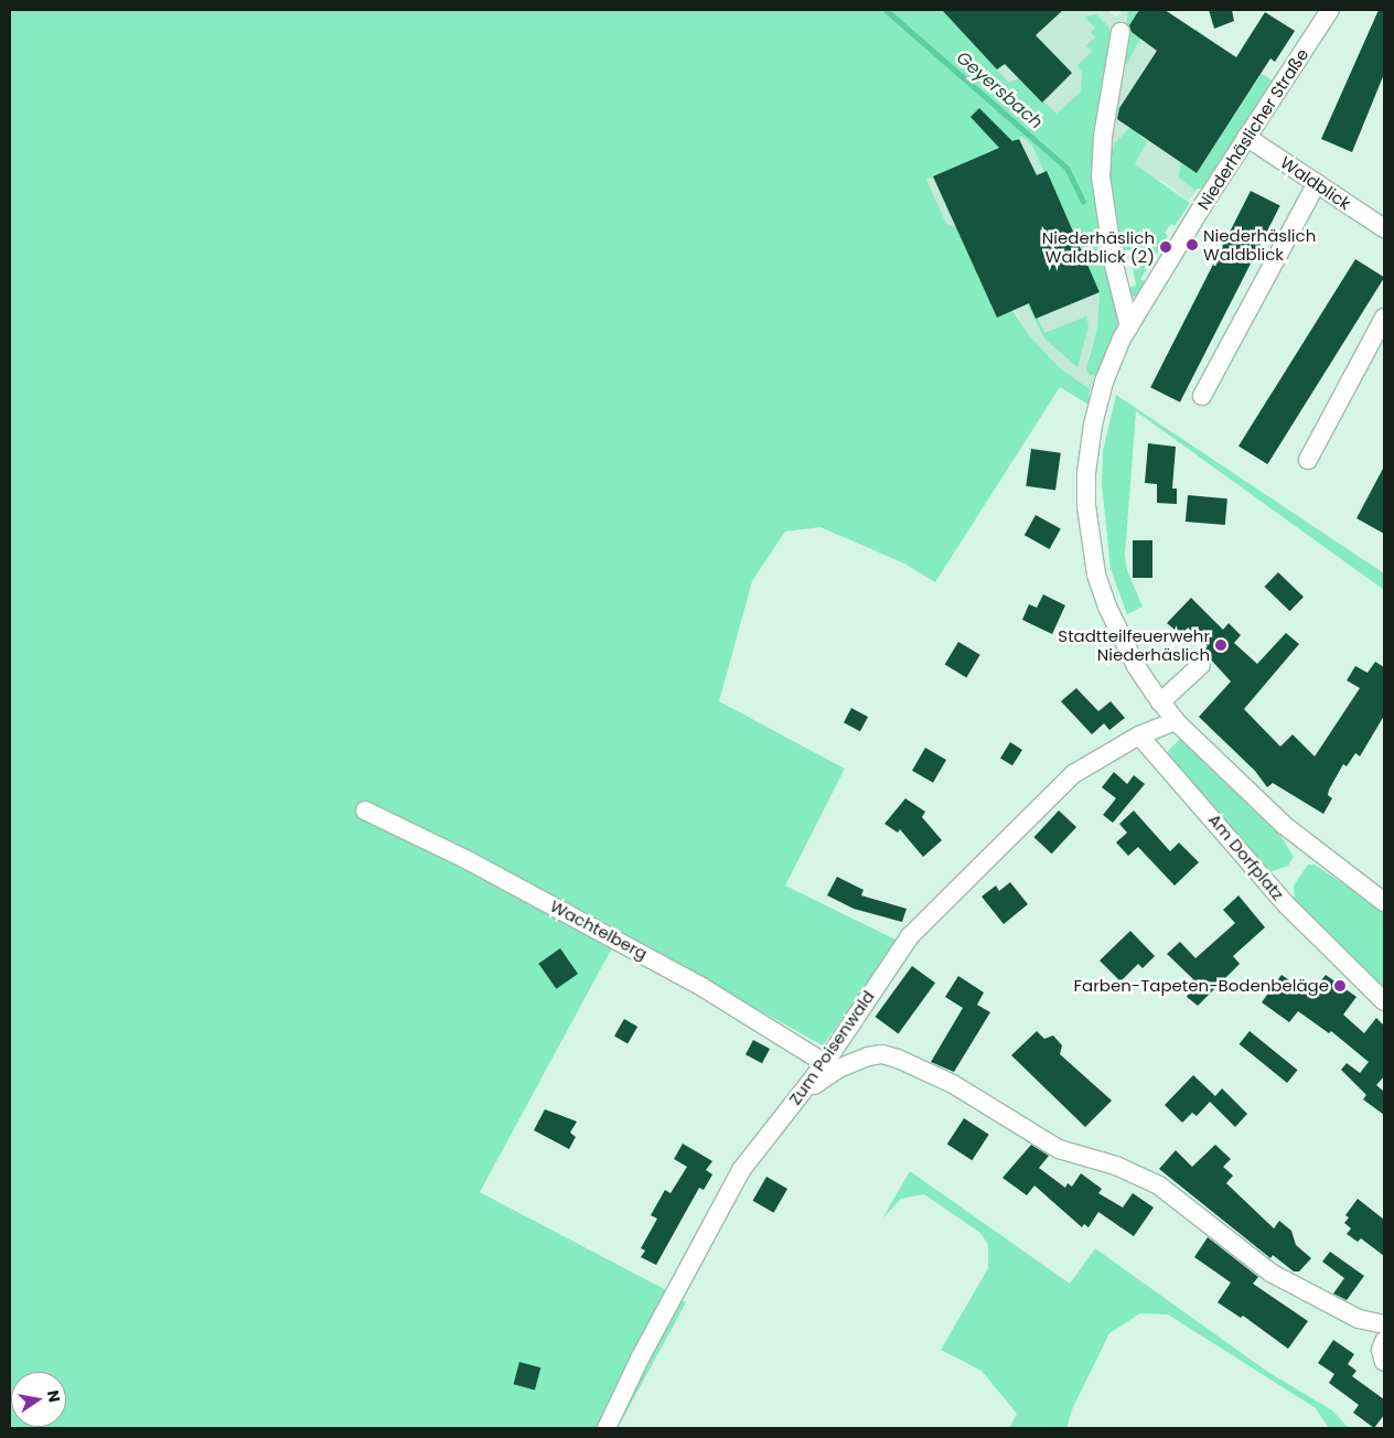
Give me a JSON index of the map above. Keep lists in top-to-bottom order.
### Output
{
  "streets": {
    "street": [
      "Niederhäslicher Straße",
      "Waldblick",
      "Am Dorfplatz",
      "Wachtelberg",
      "Zum Poisenwald"
    ]
  },
  "crossings": [
    ["Niederhäslicher Straße", "Waldblick"],
    ["Am Dorfplatz", "Zum Poisenwald"],
    ["Wachtelberg", "Zum Poisenwald"]
  ],
  "water": ["Geyersbach"],
  "places": [
    "Niederhäslich Waldblick",
    "Niederhäslich Waldblick (2)",
    "Stadtteilfeuerwehr Niederhäslich",
    "Farben-Tapeten-Bodenbeläge"
  ],
  "north": "right"
}
